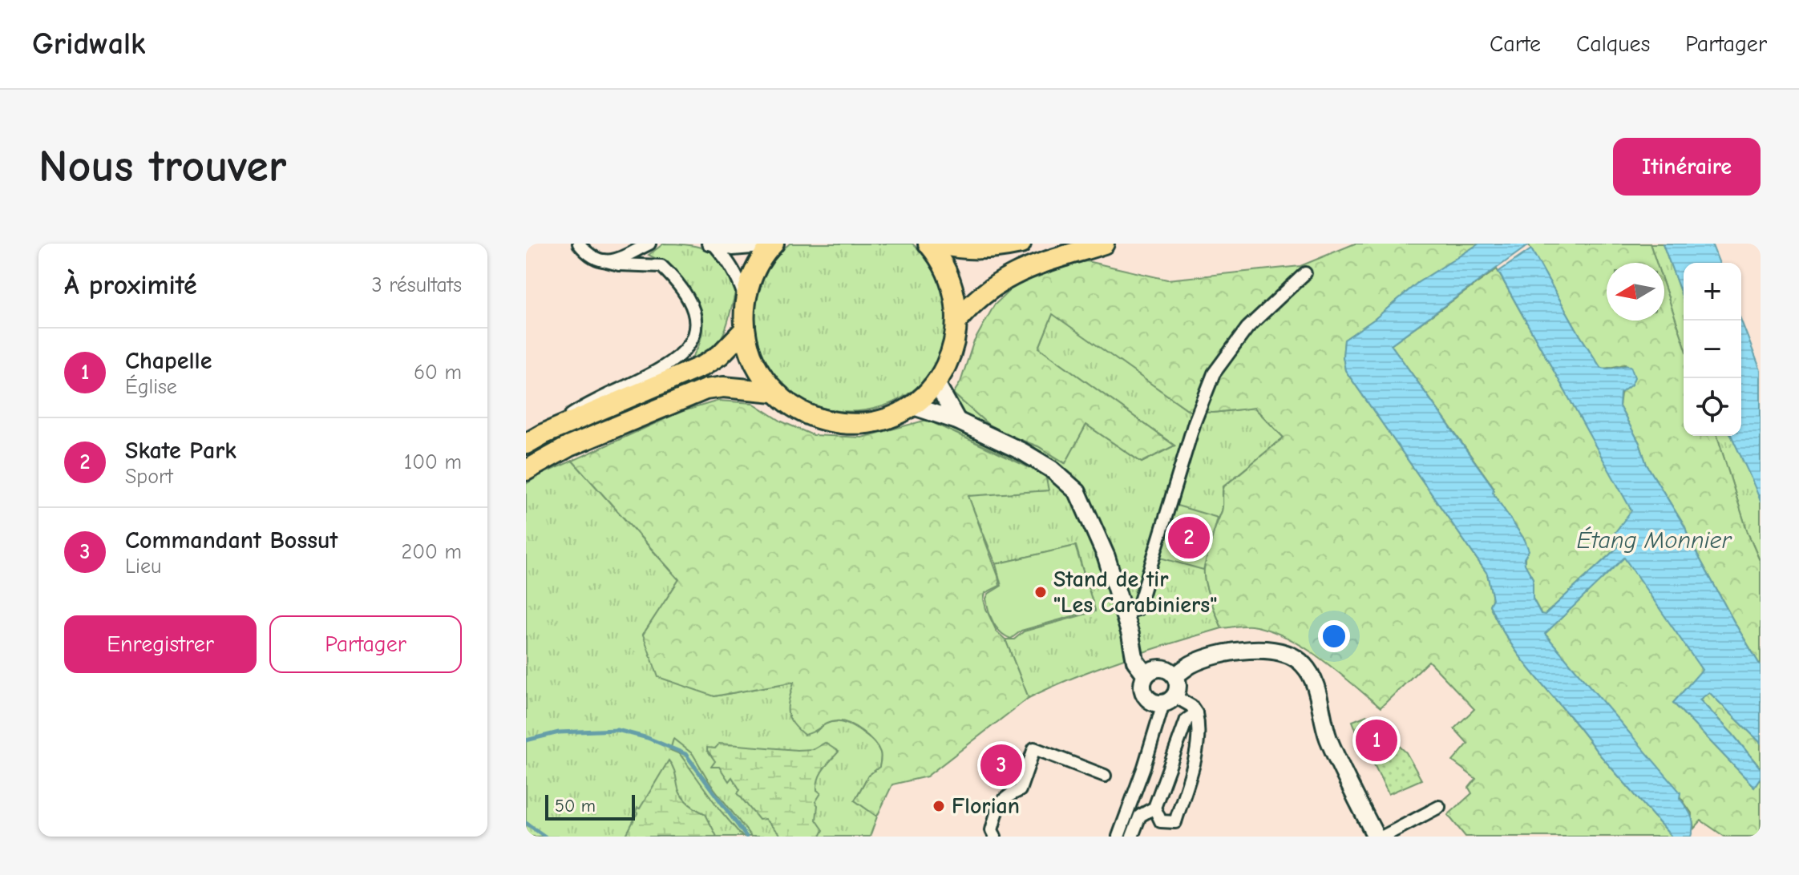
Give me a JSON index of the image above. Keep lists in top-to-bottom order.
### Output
{
  "water": ["Étang Monnier"],
  "places": ["Stand de tir \"Les Carabiniers\"", "Florian"],
  "scale_bar": "50 m",
  "north": "left",
  "page": {
    "header": "Gridwalk",
    "nav": ["Carte", "Calques", "Partager"],
    "buttons": [
      "Itinéraire",
      ["Enregistrer", "Partager"]
    ],
    "title": "Nous trouver",
    "heading": ["À proximité", "3 résultats"],
    "map_buttons": ["+", "−"],
    "list": [
      {
        "mark": "1",
        "name": "Chapelle",
        "note": "Église",
        "value": "60 m"
      },
      {
        "mark": "2",
        "name": "Skate Park",
        "note": "Sport",
        "value": "100 m"
      },
      {
        "mark": "3",
        "name": "Commandant Bossut",
        "note": "Lieu",
        "value": "200 m"
      }
    ],
    "pins": ["2", "1", "3"],
    "scale": "50 m"
  }
}
